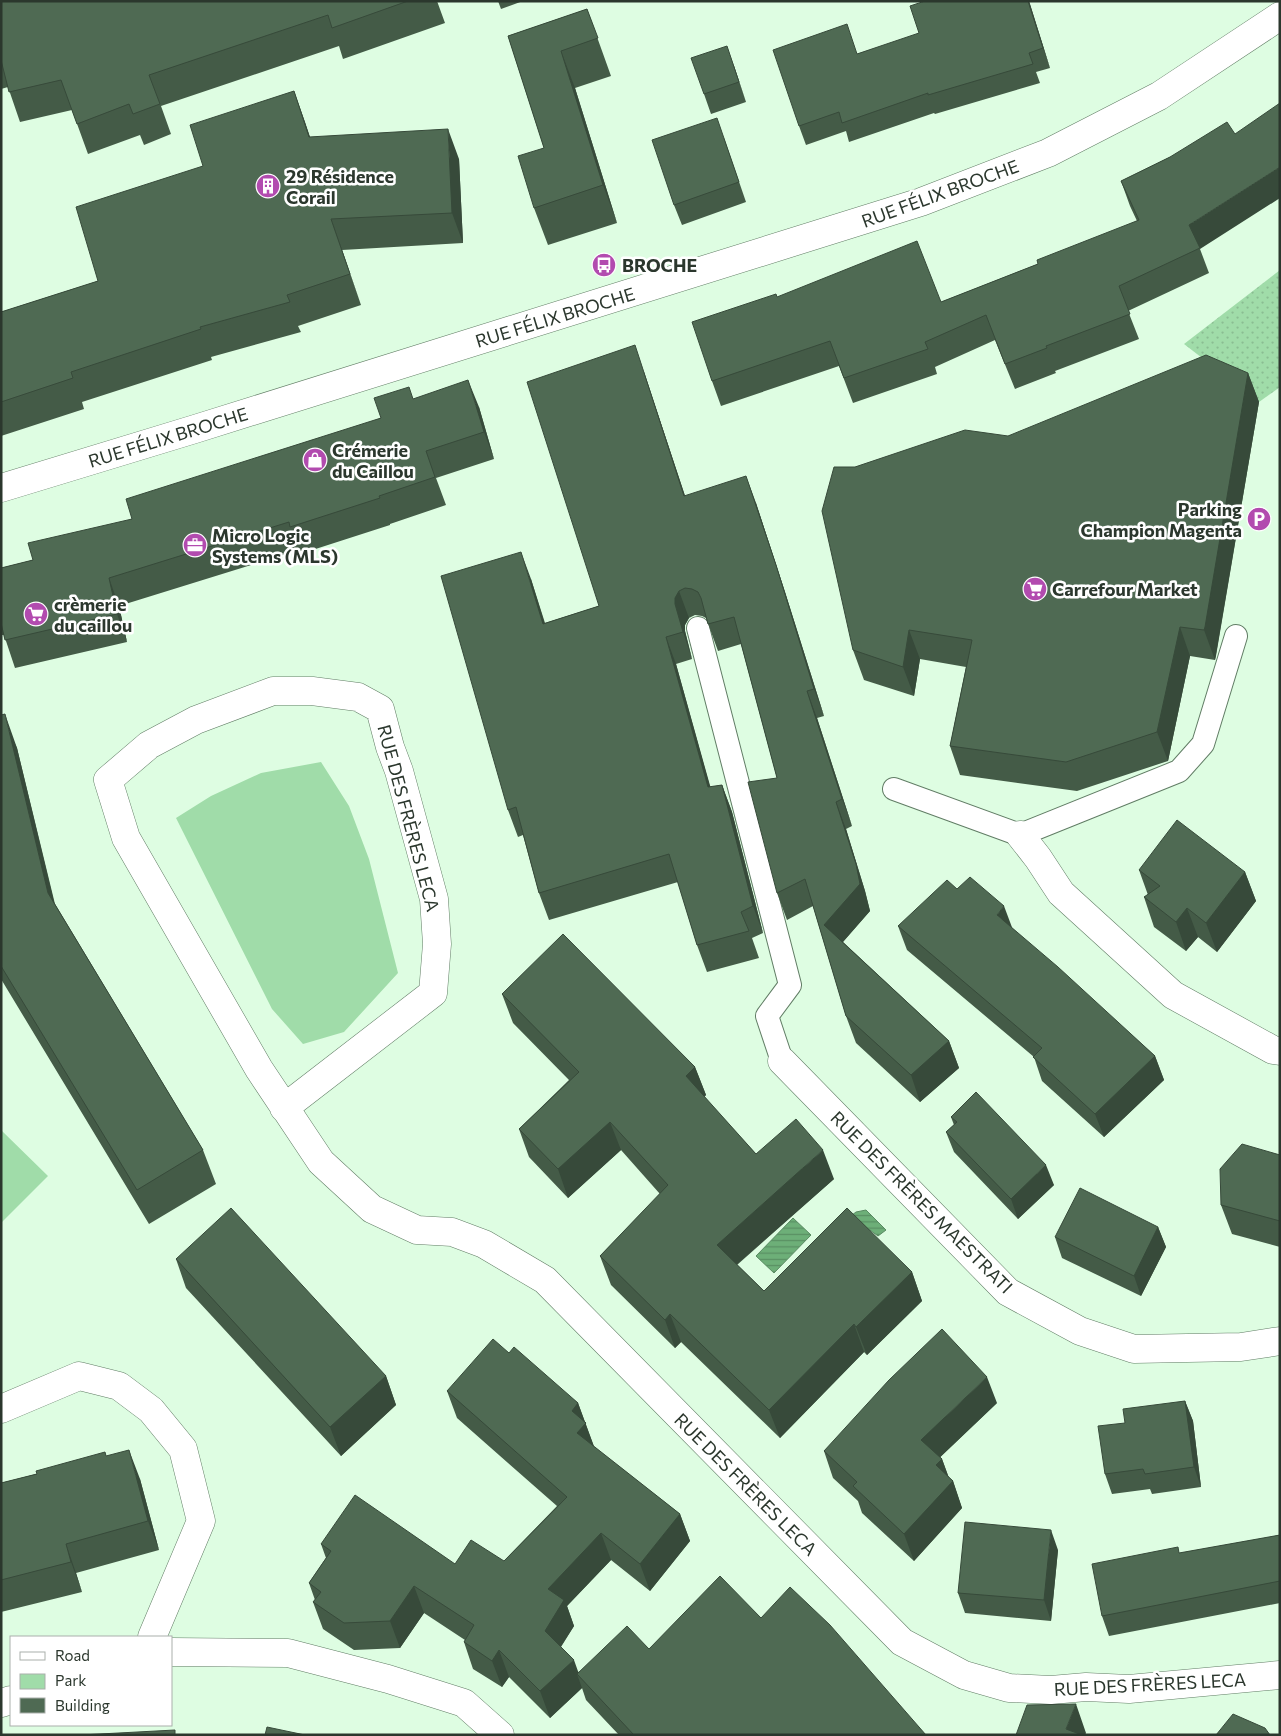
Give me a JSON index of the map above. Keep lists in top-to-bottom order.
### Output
{
  "streets": {
    "street": ["RUE FÉLIX BROCHE", "RUE DES FRÈRES LECA", "RUE DES FRÈRES MAESTRATI"]
  },
  "places": {
    "building": ["29 Résidence Corail"],
    "bus stop": ["BROCHE"],
    "shop": ["Crémerie du Caillou"],
    "parking": ["Parking Champion Magenta"],
    "office": ["Micro Logic Systems (MLS)"],
    "supermarket": ["Carrefour Market", "crèmerie du caillou"]
  },
  "legend": ["Road", "Park", "Building"]
}
